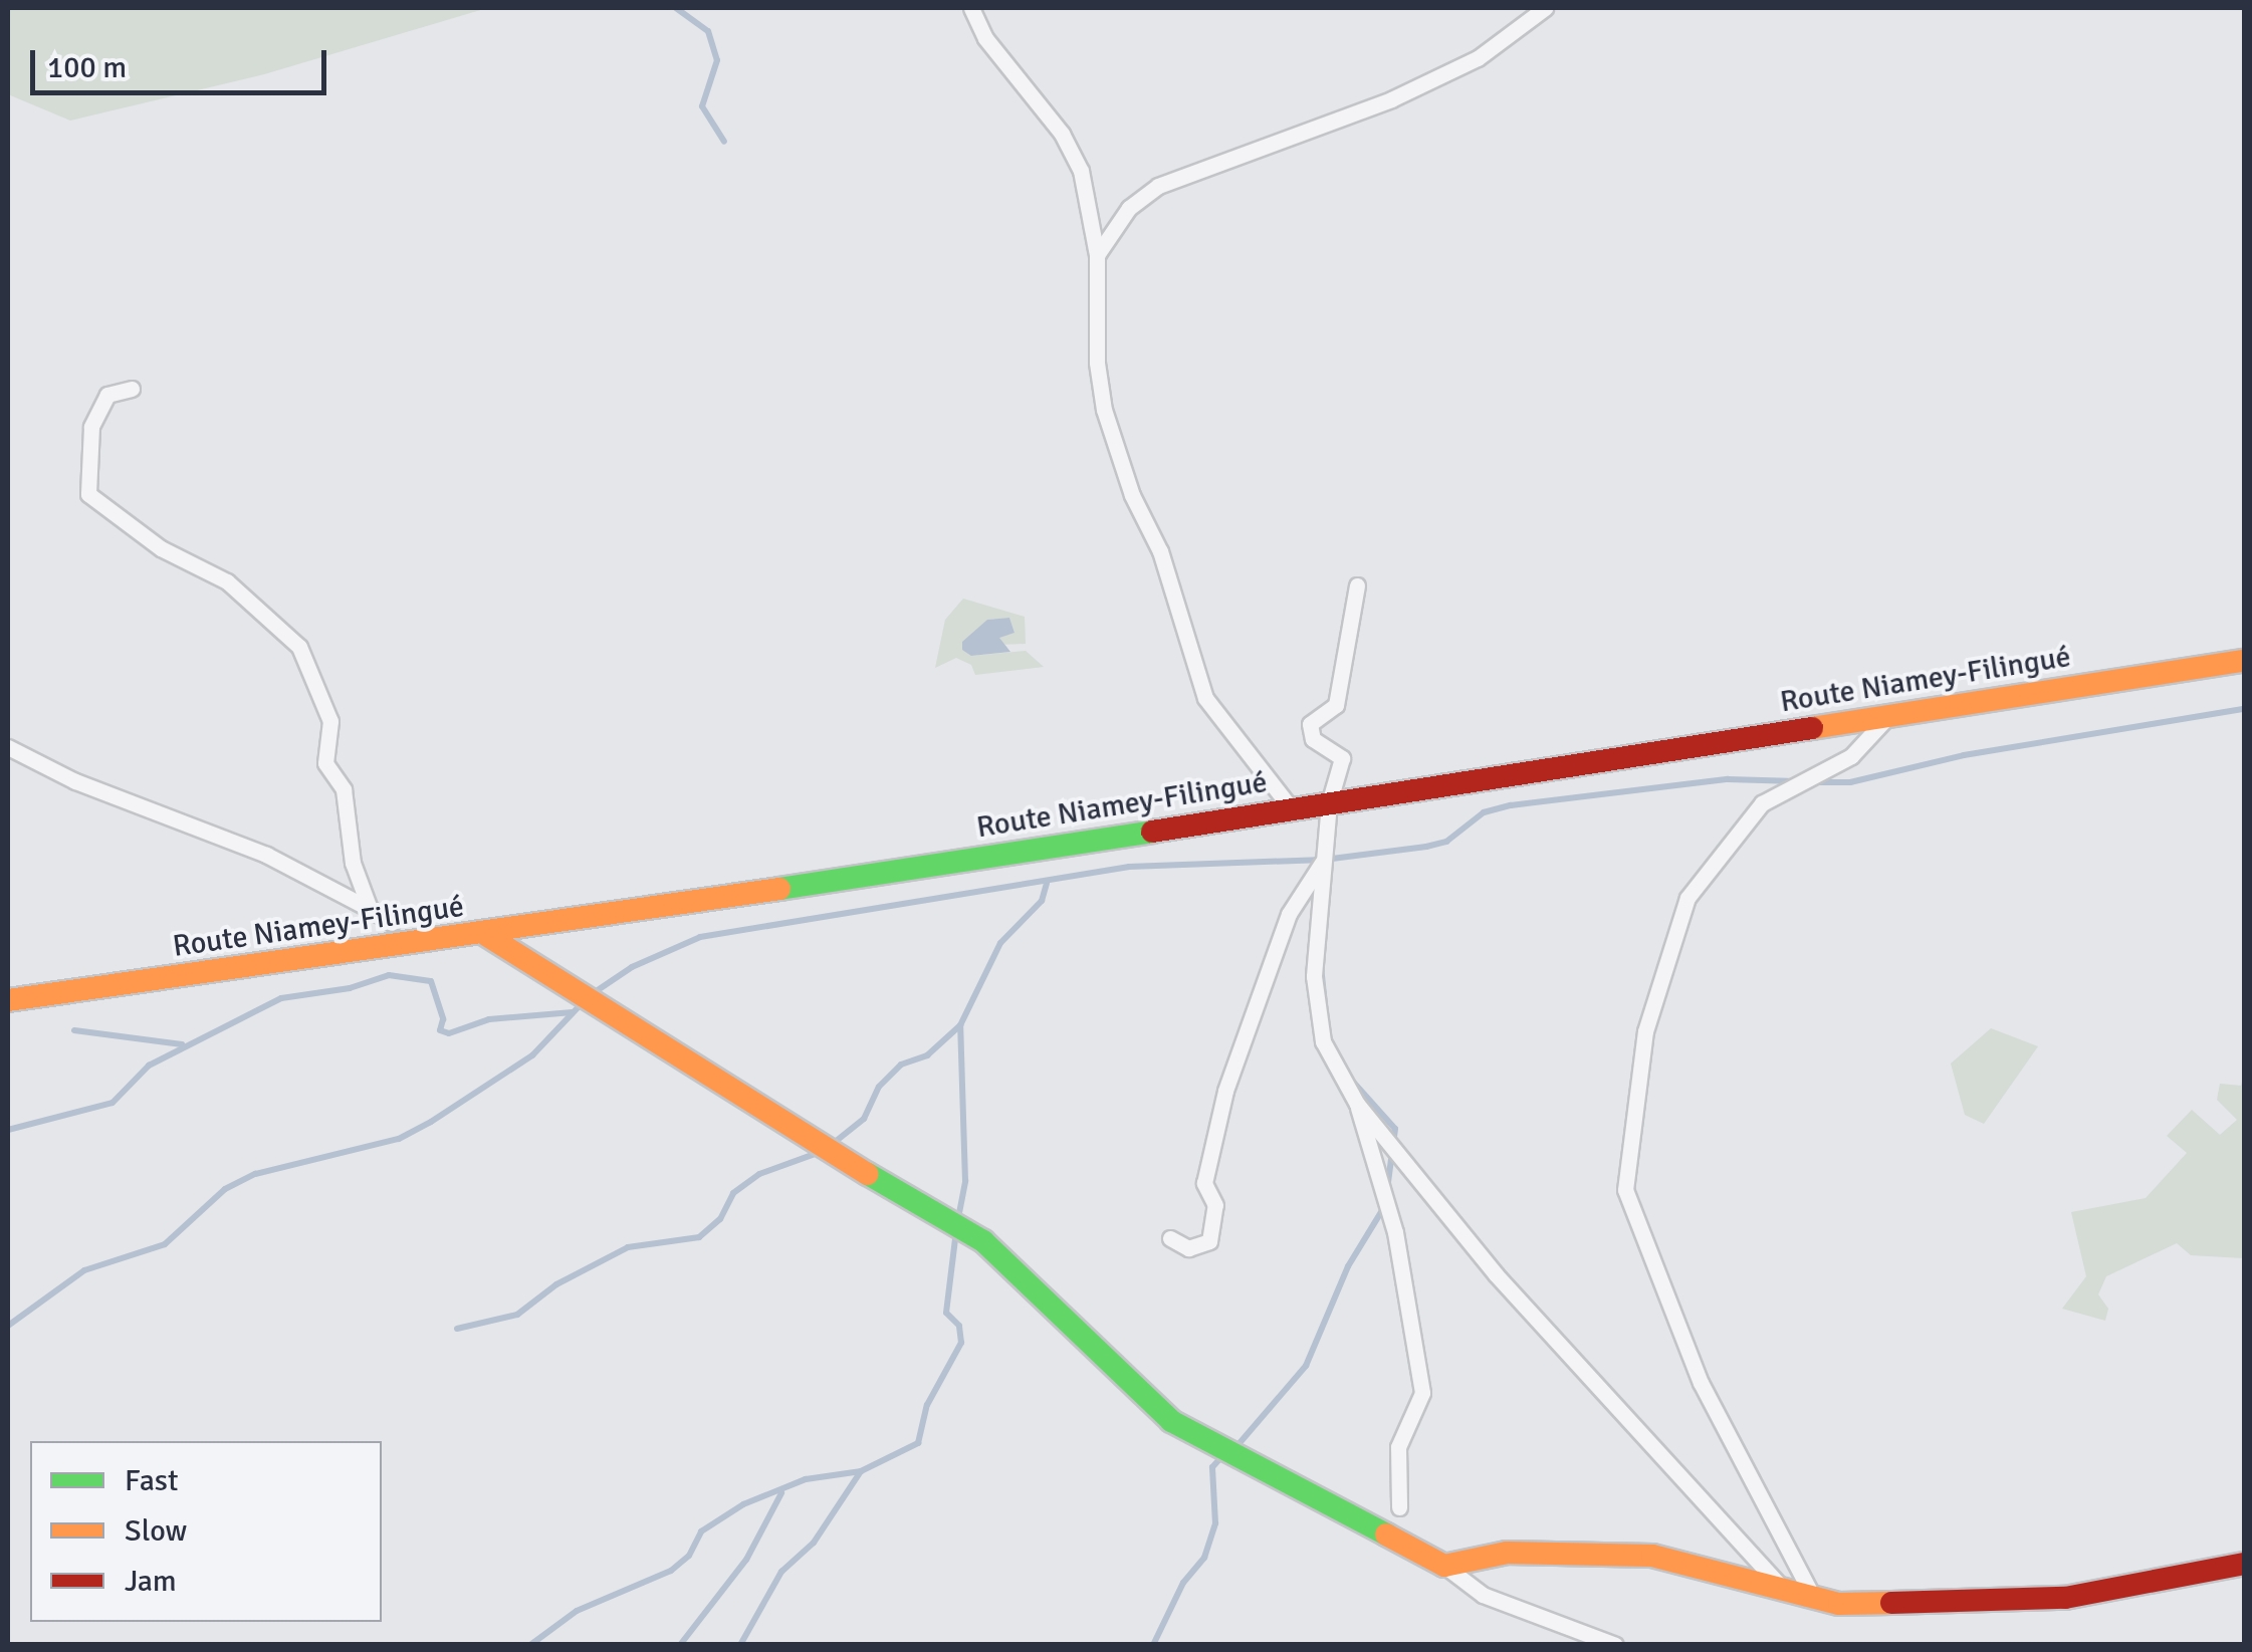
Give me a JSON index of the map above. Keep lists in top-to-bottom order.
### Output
{
  "streets": {
    "main road": ["Route Niamey-Filingué"]
  },
  "legend": ["Fast", "Slow", "Jam"],
  "scale_bar": "100 m"
}
